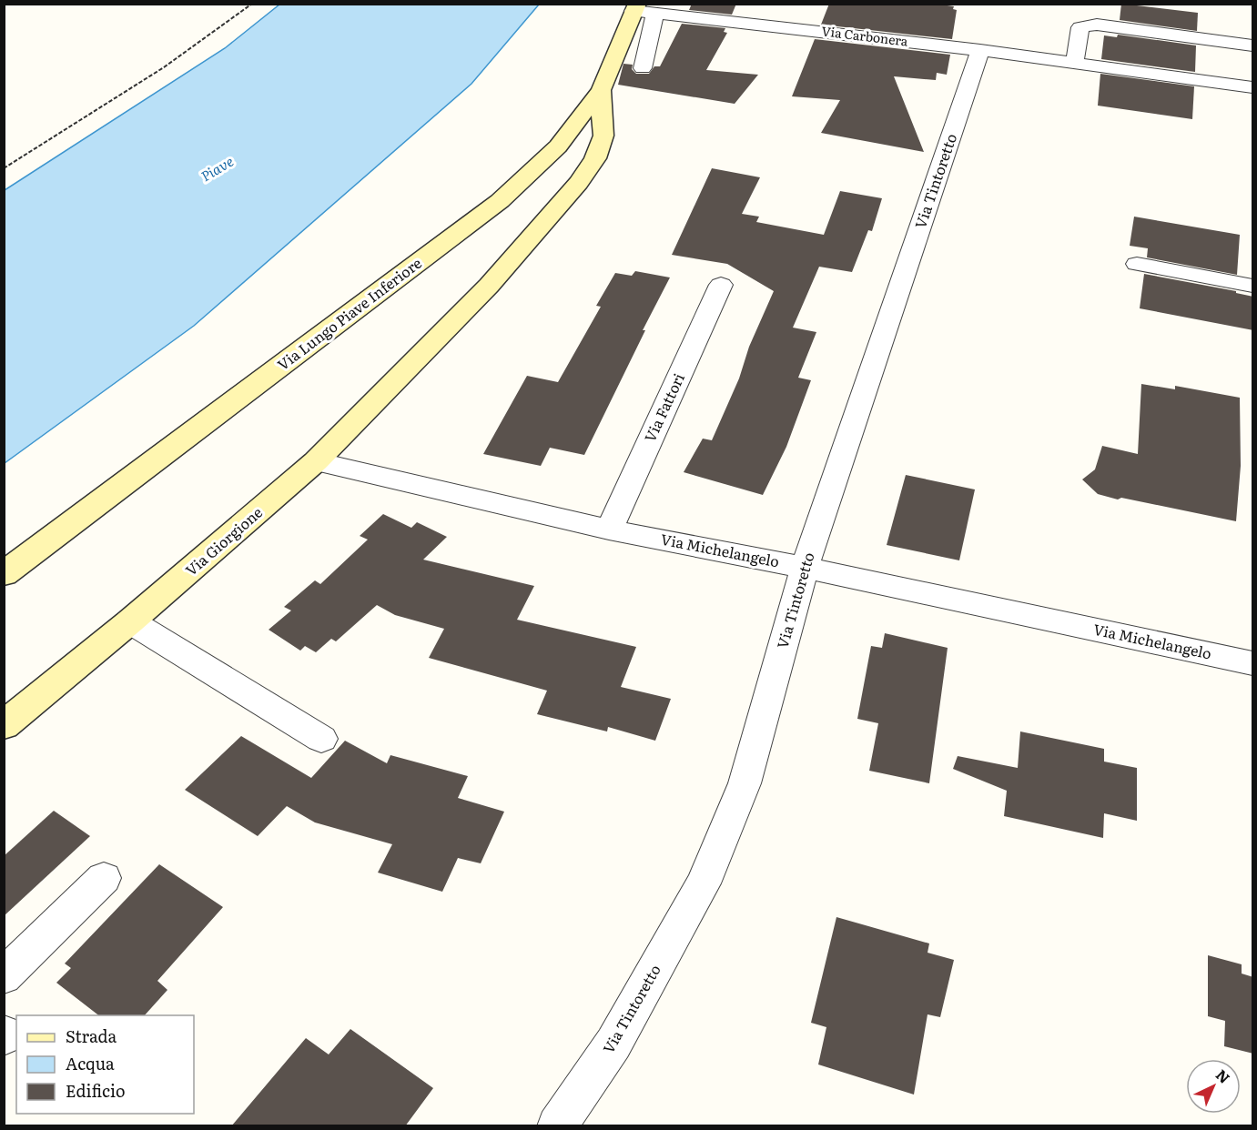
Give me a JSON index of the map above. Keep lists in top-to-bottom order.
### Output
{
  "streets": {
    "main road": ["Via Lungo Piave Inferiore", "Via Giorgione"],
    "street": [
      "Via Carbonera",
      "Via Tintoretto",
      "Via Fattori",
      "Via Michelangelo"
    ]
  },
  "crossings": [
    ["Via Carbonera", "Via Tintoretto"],
    ["Via Carbonera", "Via Lungo Piave Inferiore"],
    ["Via Tintoretto", "Via Michelangelo"],
    ["Via Lungo Piave Inferiore", "Via Giorgione"],
    ["Via Fattori", "Via Michelangelo"],
    ["Via Giorgione", "Via Michelangelo"]
  ],
  "water": ["Piave"],
  "legend": ["Strada", "Acqua", "Edificio"],
  "north": "top right"
}
